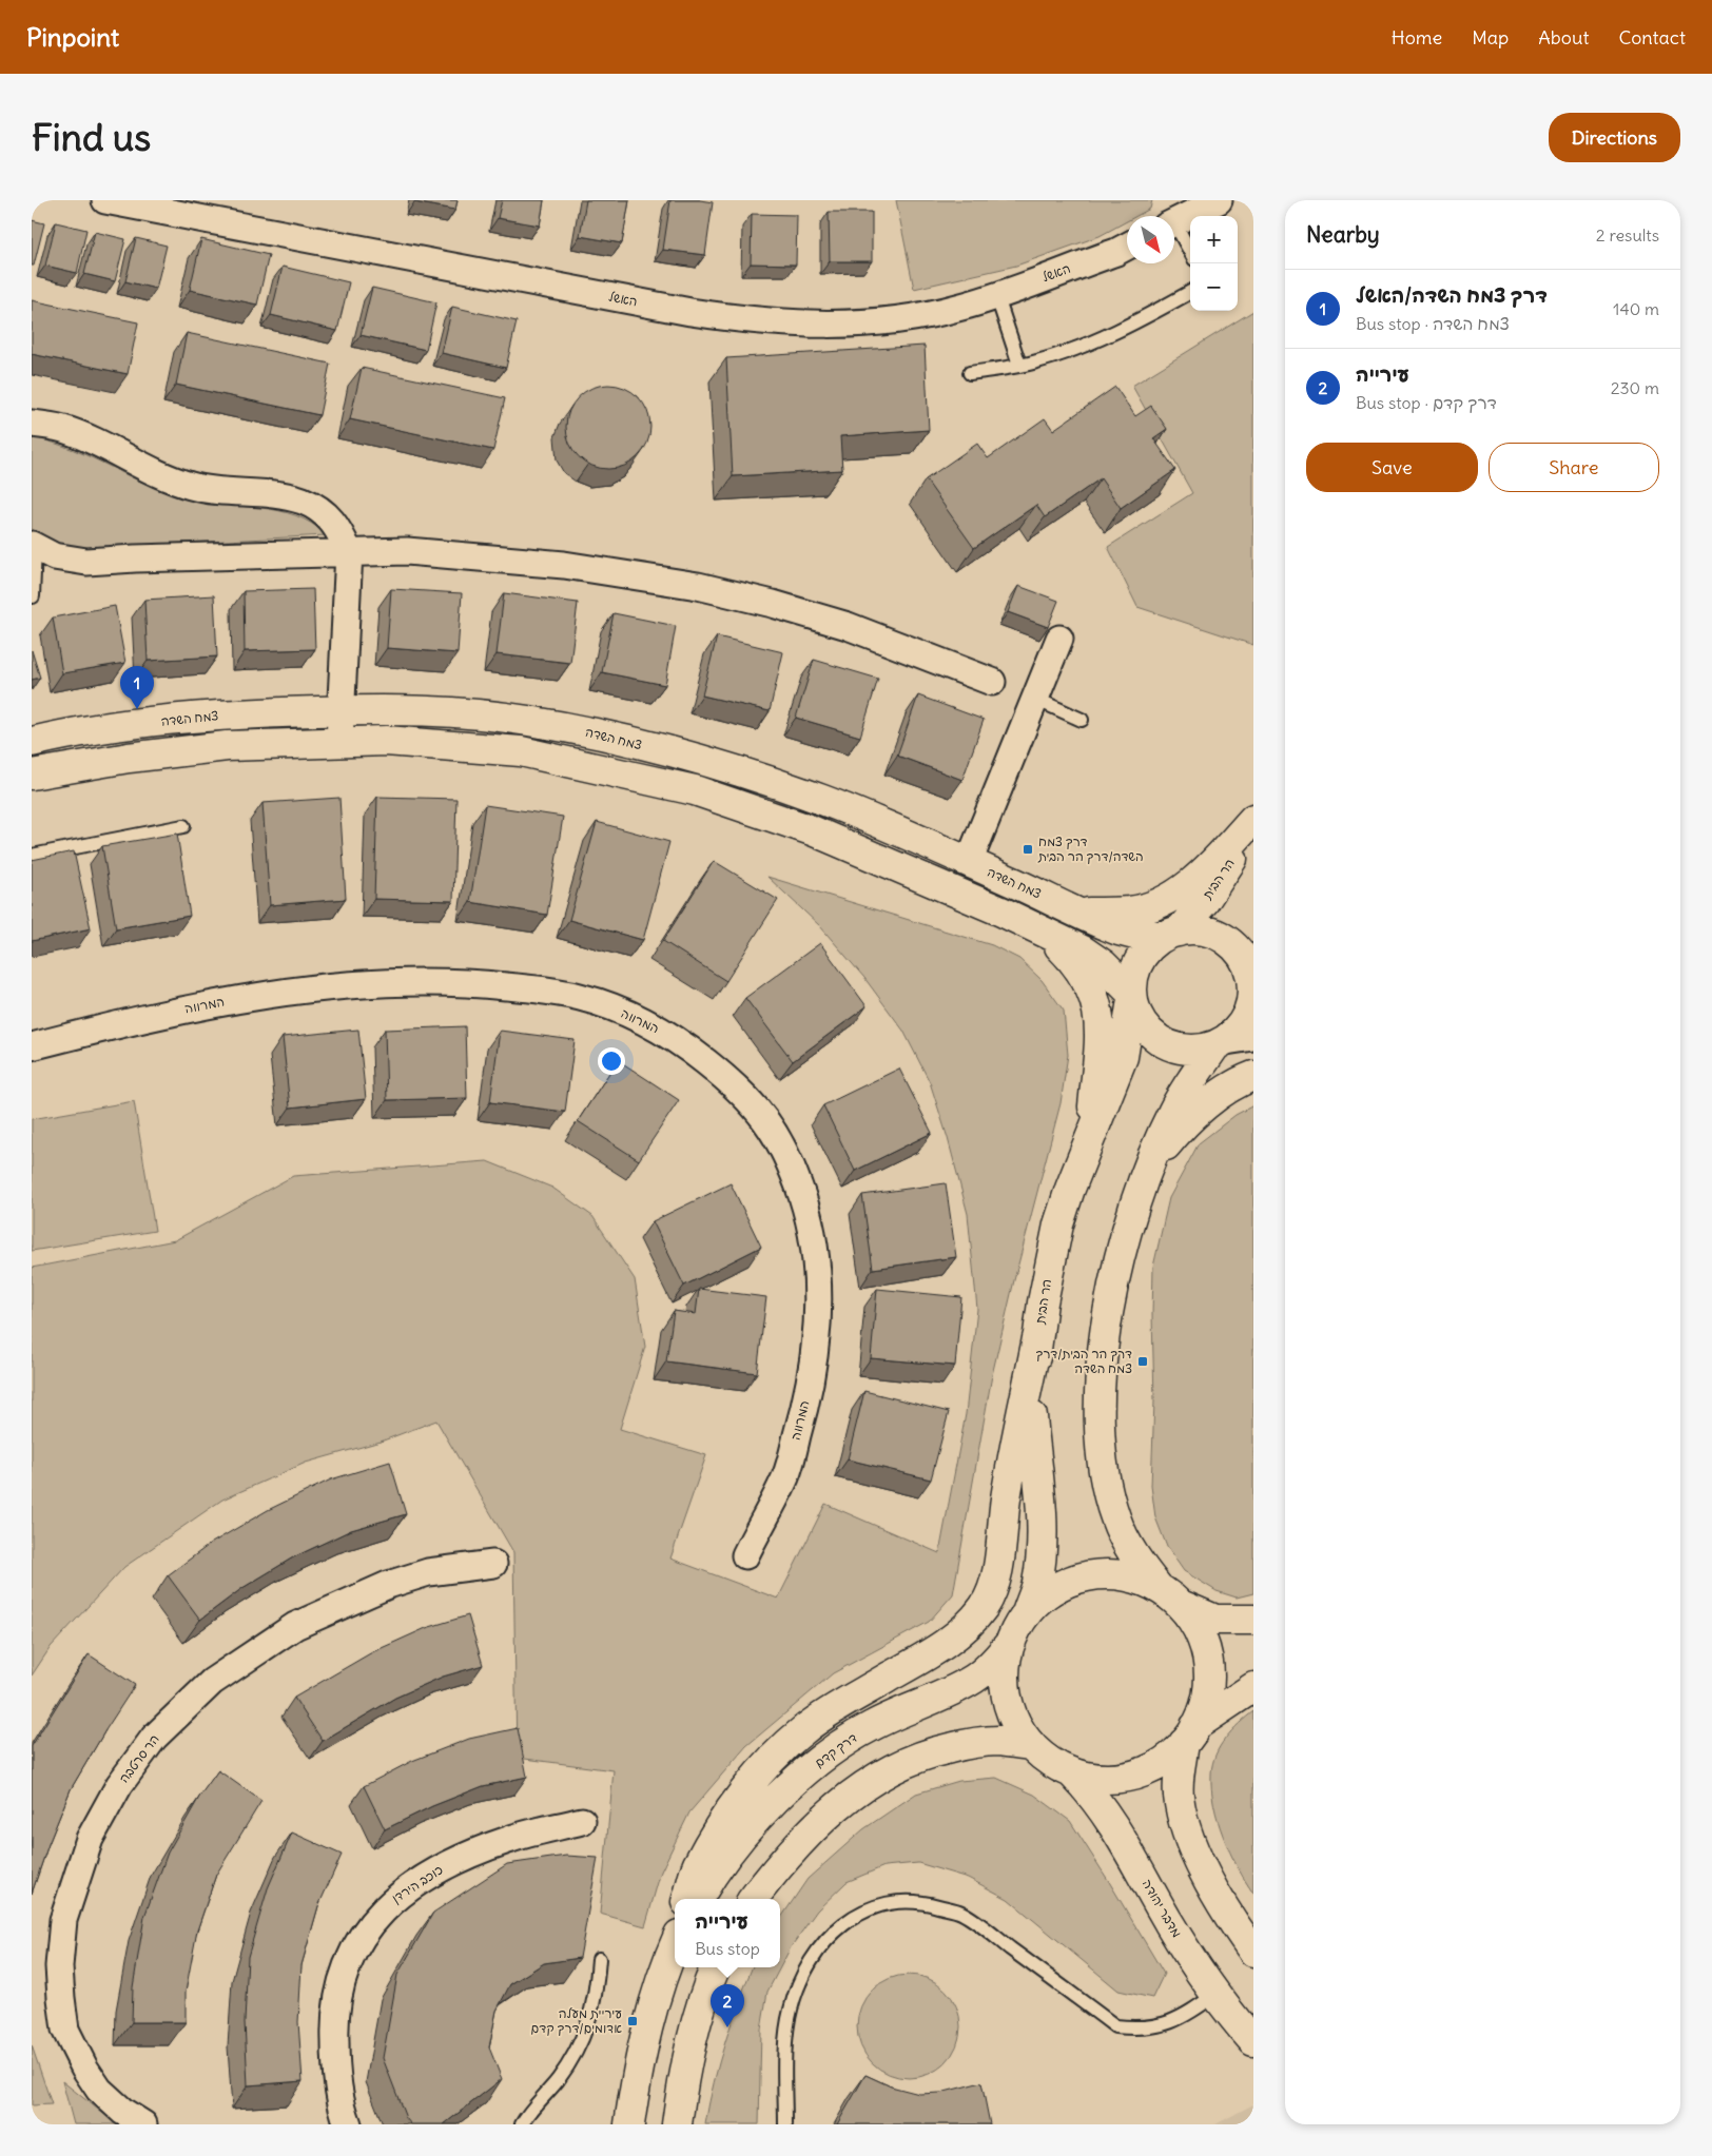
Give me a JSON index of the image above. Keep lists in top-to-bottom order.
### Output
{
  "streets": {
    "main road": [
      "צמח השדה",
      "הר הבית",
      "דרך קדם",
      "מדבר יהודה"
    ],
    "street": [
      "האשל",
      "המרווה",
      "הר סרטבה",
      "כוכב הירדן"
    ]
  },
  "crossings": [
    ["צמח השדה", "הר הבית"]
  ],
  "places": {
    "transit": ["דרך צמח השדה/דרך הר הבית", "דרך הר הבית/דרך צמח השדה", "עיריית מעלה אדומים/דרך קדם"]
  },
  "north": "bottom right",
  "page": {
    "header": "Pinpoint",
    "nav": [
      "Home",
      "Map",
      "About",
      "Contact"
    ],
    "buttons": [
      "Directions",
      ["Save", "Share"]
    ],
    "title": "Find us",
    "heading": ["Nearby", "2 results"],
    "map_buttons": ["+", "−"],
    "list": [
      {
        "mark": "1",
        "name": "דרך צמח השדה/האשל",
        "note": "Bus stop · צמח השדה",
        "value": "140 m"
      },
      {
        "mark": "2",
        "name": "עירייה",
        "note": "Bus stop · דרך קדם",
        "value": "230 m"
      }
    ],
    "pins": ["1", "2"],
    "popup": ["עירייה", "Bus stop"]
  }
}
